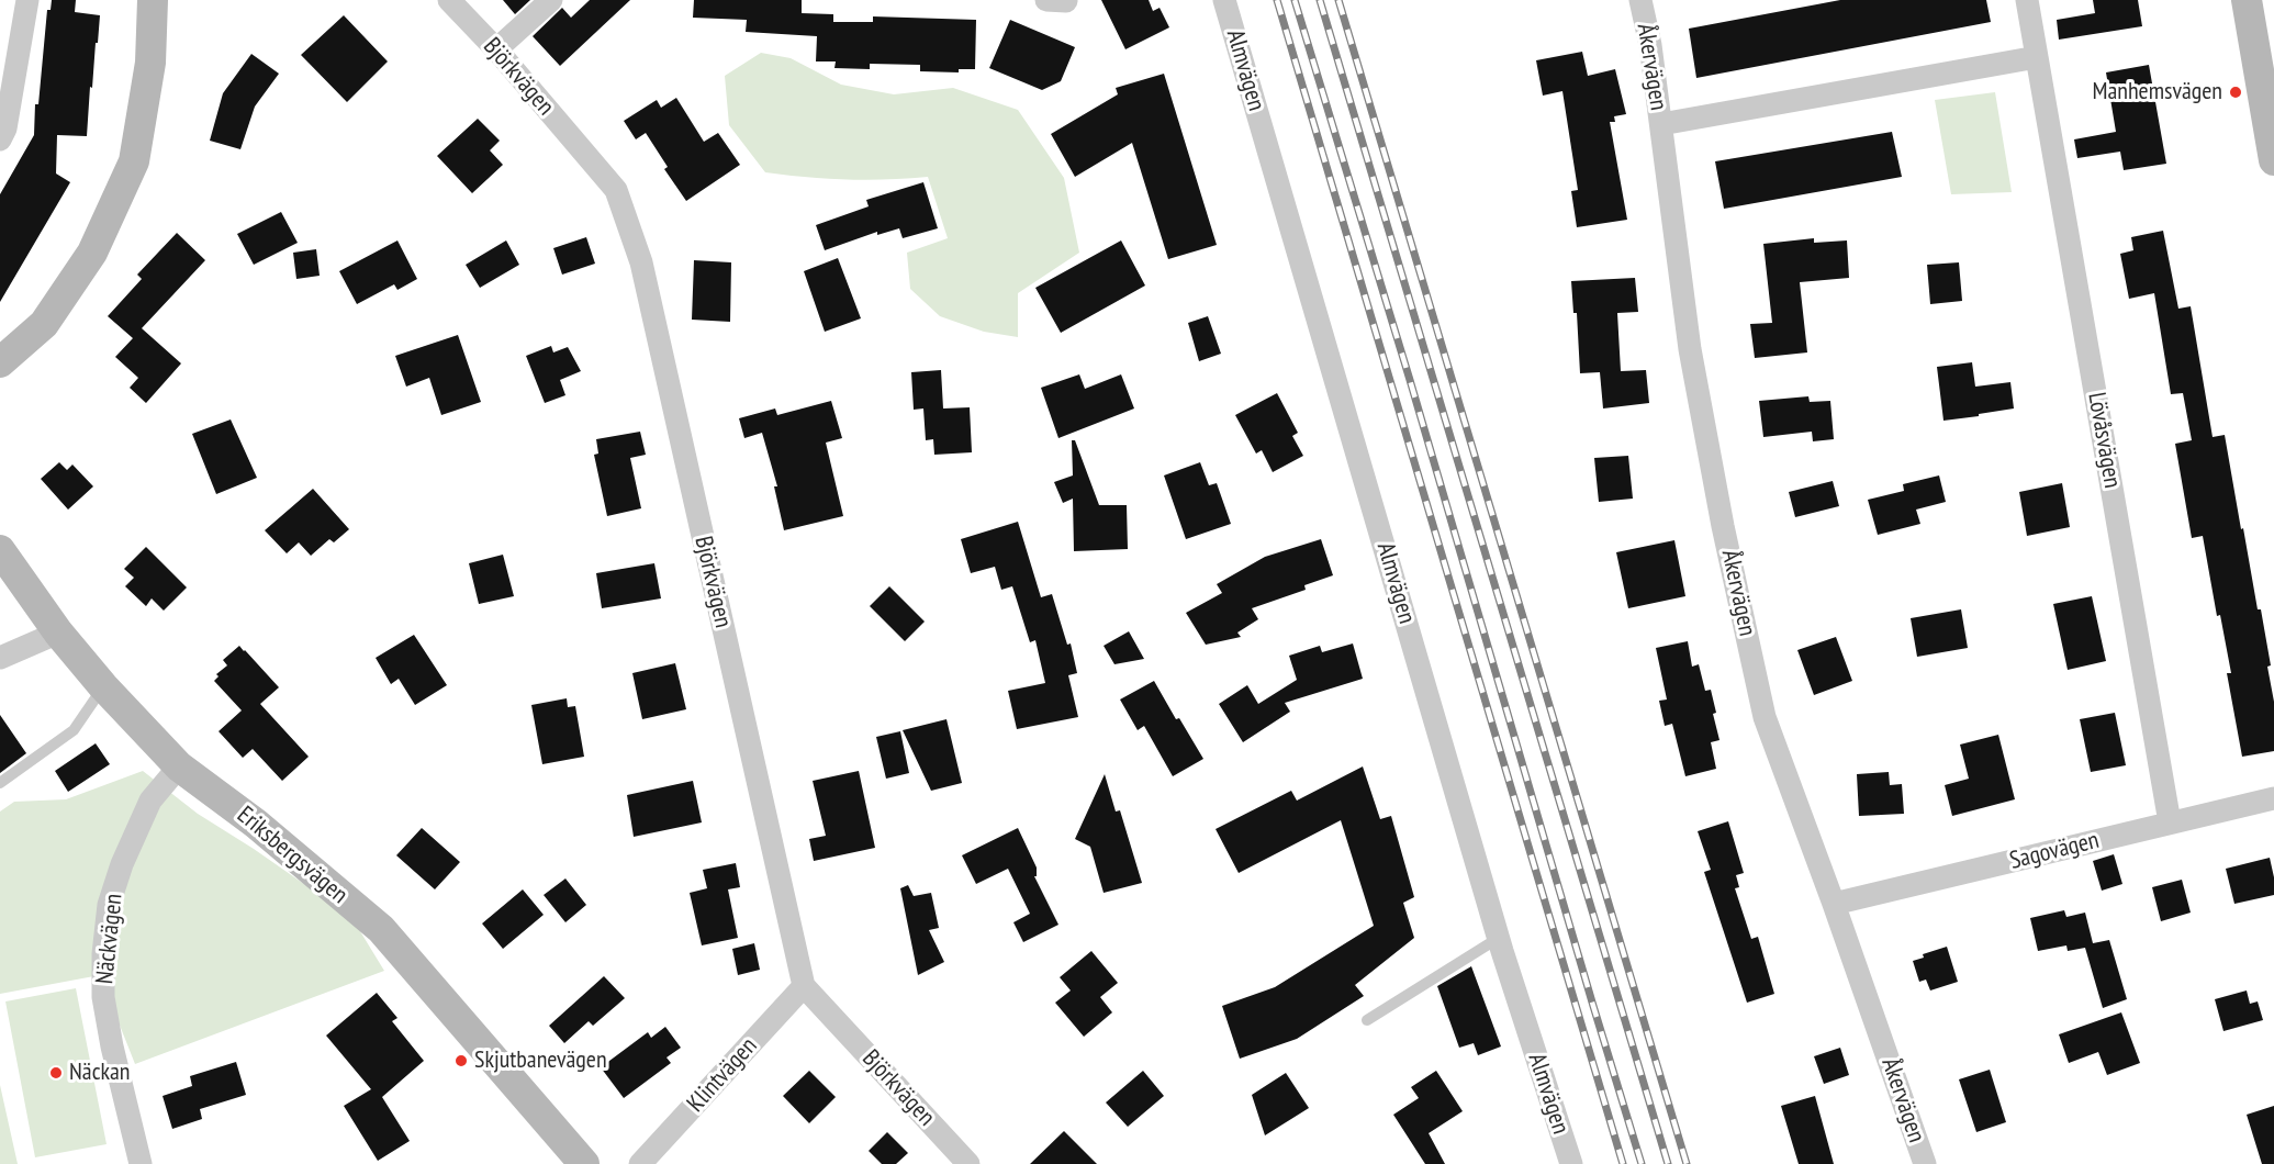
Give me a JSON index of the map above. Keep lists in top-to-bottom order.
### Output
{
  "streets": {
    "street": [
      "Åkervägen",
      "Almvägen",
      "Björkvägen",
      "Lövåsvägen",
      "Sagovägen",
      "Eriksbergsvägen",
      "Näckvägen",
      "Klintvägen"
    ]
  },
  "crossings": [
    ["Åkervägen", "Sagovägen"],
    ["Björkvägen", "Klintvägen"],
    ["Lövåsvägen", "Sagovägen"],
    ["Eriksbergsvägen", "Näckvägen"]
  ],
  "places": ["Manhemsvägen", "Skjutbanevägen", "Näckan"]
}
